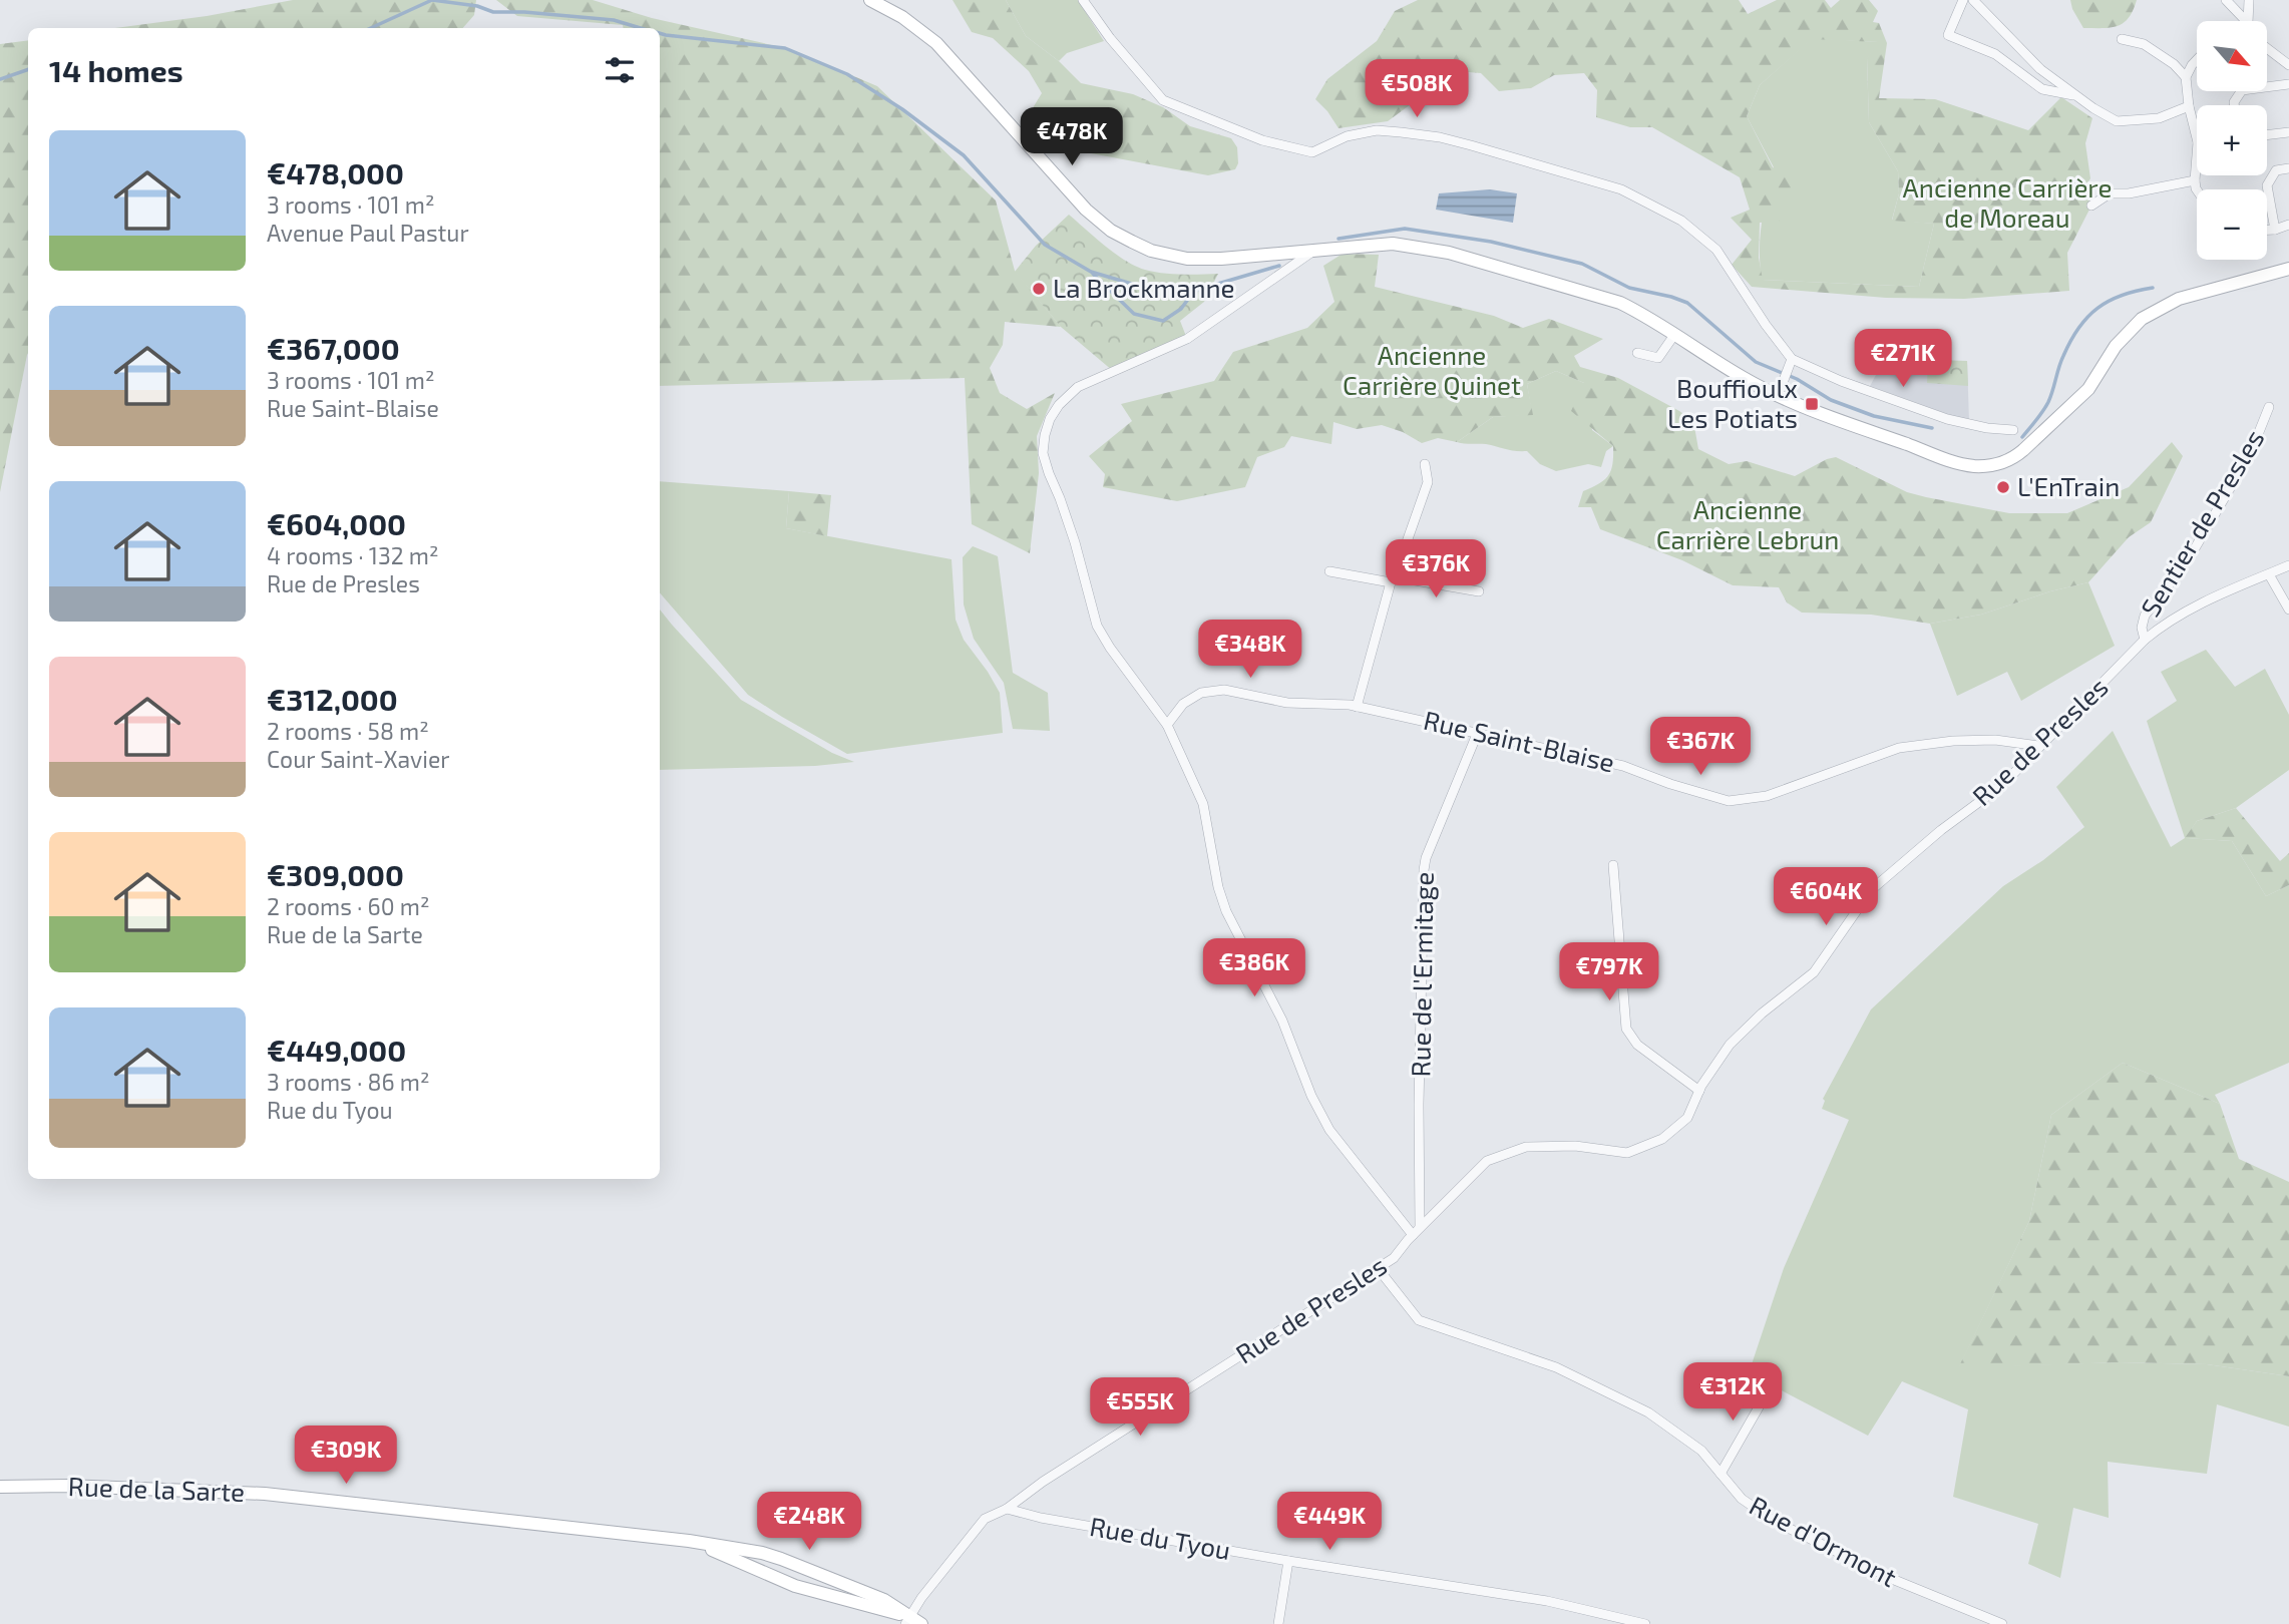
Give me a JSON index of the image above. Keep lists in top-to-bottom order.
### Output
{
  "streets": {
    "main road": ["Rue de la Sarte"],
    "street": [
      "Sentier de Presles",
      "Rue Saint-Blaise",
      "Rue de Presles",
      "Rue de l'Ermitage",
      "Rue du Tyou",
      "Rue d'Ormont"
    ]
  },
  "crossings": [
    ["Sentier de Presles", "Rue de Presles"],
    ["Rue Saint-Blaise", "Rue de Presles"],
    ["Rue Saint-Blaise", "Rue de l'Ermitage"],
    ["Rue de Presles", "Rue de l'Ermitage"],
    ["Rue de Presles", "Rue de la Sarte"],
    ["Rue de Presles", "Rue du Tyou"],
    ["Rue de Presles", "Rue d'Ormont"]
  ],
  "parks": ["Ancienne Carrière de Moreau", "Ancienne Carrière Quinet", "Ancienne Carrière Lebrun"],
  "places": {
    "other": ["La Brockmanne", "L'EnTrain"],
    "transit": ["Bouffioulx Les Potiats"]
  },
  "north": "bottom right",
  "page": {
    "map_buttons": ["+", "−"],
    "heading": "14 homes",
    "price": [
      "€508K",
      "€478K",
      "€271K",
      "€376K",
      "€348K",
      "€367K",
      "€604K",
      "€386K",
      "€797K",
      "€312K",
      "€555K",
      "€309K",
      "€248K",
      "€449K"
    ],
    "list": [
      {
        "name": "€478,000",
        "note": "3 rooms · 101 m² · Avenue Paul Pastur"
      },
      {
        "name": "€367,000",
        "note": "3 rooms · 101 m² · Rue Saint-Blaise"
      },
      {
        "name": "€604,000",
        "note": "4 rooms · 132 m² · Rue de Presles"
      },
      {
        "name": "€312,000",
        "note": "2 rooms · 58 m² · Cour Saint-Xavier"
      },
      {
        "name": "€309,000",
        "note": "2 rooms · 60 m² · Rue de la Sarte"
      },
      {
        "name": "€449,000",
        "note": "3 rooms · 86 m² · Rue du Tyou"
      }
    ]
  }
}
